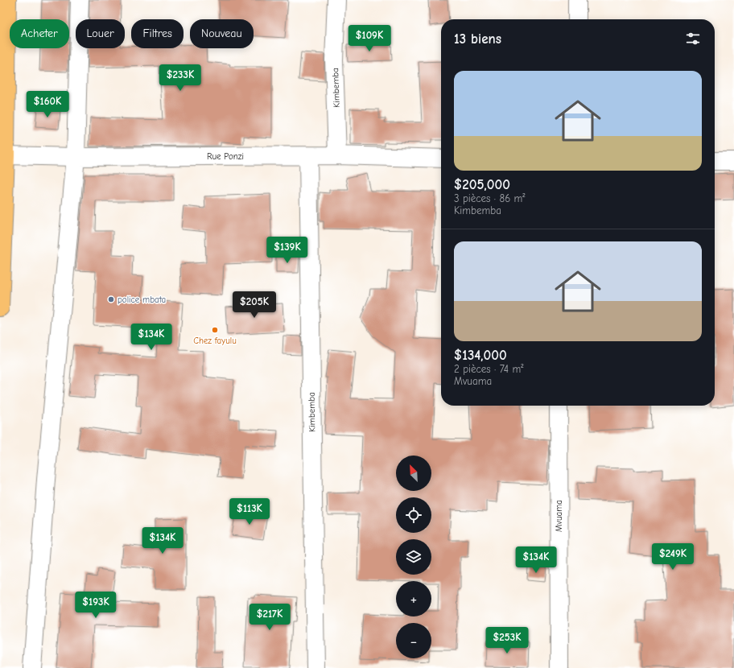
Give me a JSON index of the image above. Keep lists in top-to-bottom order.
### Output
{
  "streets": {
    "street": ["Kimbemba", "Rue Ponzi", "Mvuama"]
  },
  "crossings": [
    ["Kimbemba", "Rue Ponzi"]
  ],
  "places": ["police mbata", "Chez fayulu"],
  "north": "top left",
  "page": {
    "chip": [
      "Acheter",
      "Louer",
      "Filtres",
      "Nouveau"
    ],
    "heading": "13 biens",
    "price": [
      "$109K",
      "$233K",
      "$160K",
      "$139K",
      "$205K",
      "$134K",
      "$113K",
      "$134K",
      "$249K",
      "$134K",
      "$193K",
      "$217K",
      "$253K"
    ],
    "list": [
      {
        "name": "$205,000",
        "note": "3 pièces · 86 m² · Kimbemba"
      },
      {
        "name": "$134,000",
        "note": "2 pièces · 74 m² · Mvuama"
      }
    ],
    "map_buttons": ["+", "−"]
  }
}
